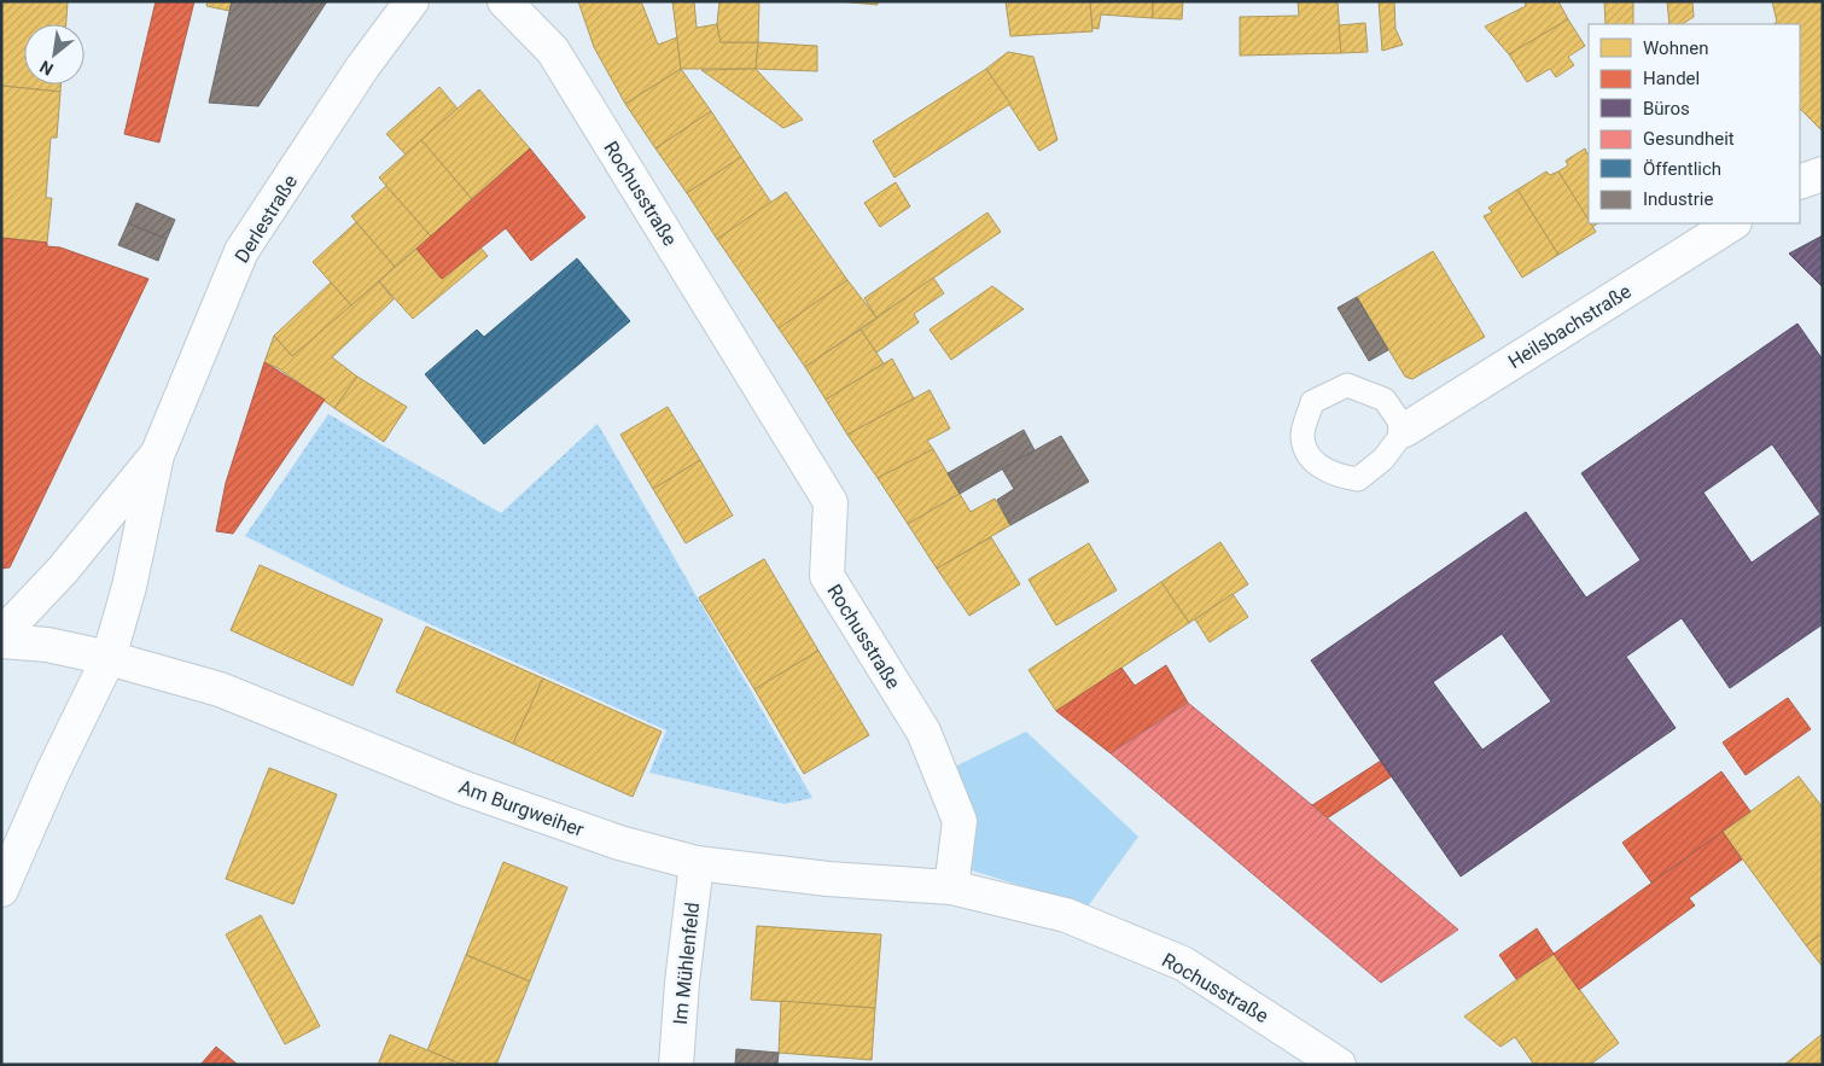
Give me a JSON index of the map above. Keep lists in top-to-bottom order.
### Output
{
  "streets": {
    "street": [
      "Rochusstraße",
      "Derlestraße",
      "Heilsbachstraße",
      "Am Burgweiher",
      "Im Mühlenfeld"
    ]
  },
  "crossings": [
    ["Rochusstraße", "Am Burgweiher"],
    ["Derlestraße", "Am Burgweiher"],
    ["Am Burgweiher", "Im Mühlenfeld"]
  ],
  "legend": [
    "Wohnen",
    "Handel",
    "Büros",
    "Gesundheit",
    "Öffentlich",
    "Industrie"
  ],
  "north": "bottom left"
}
